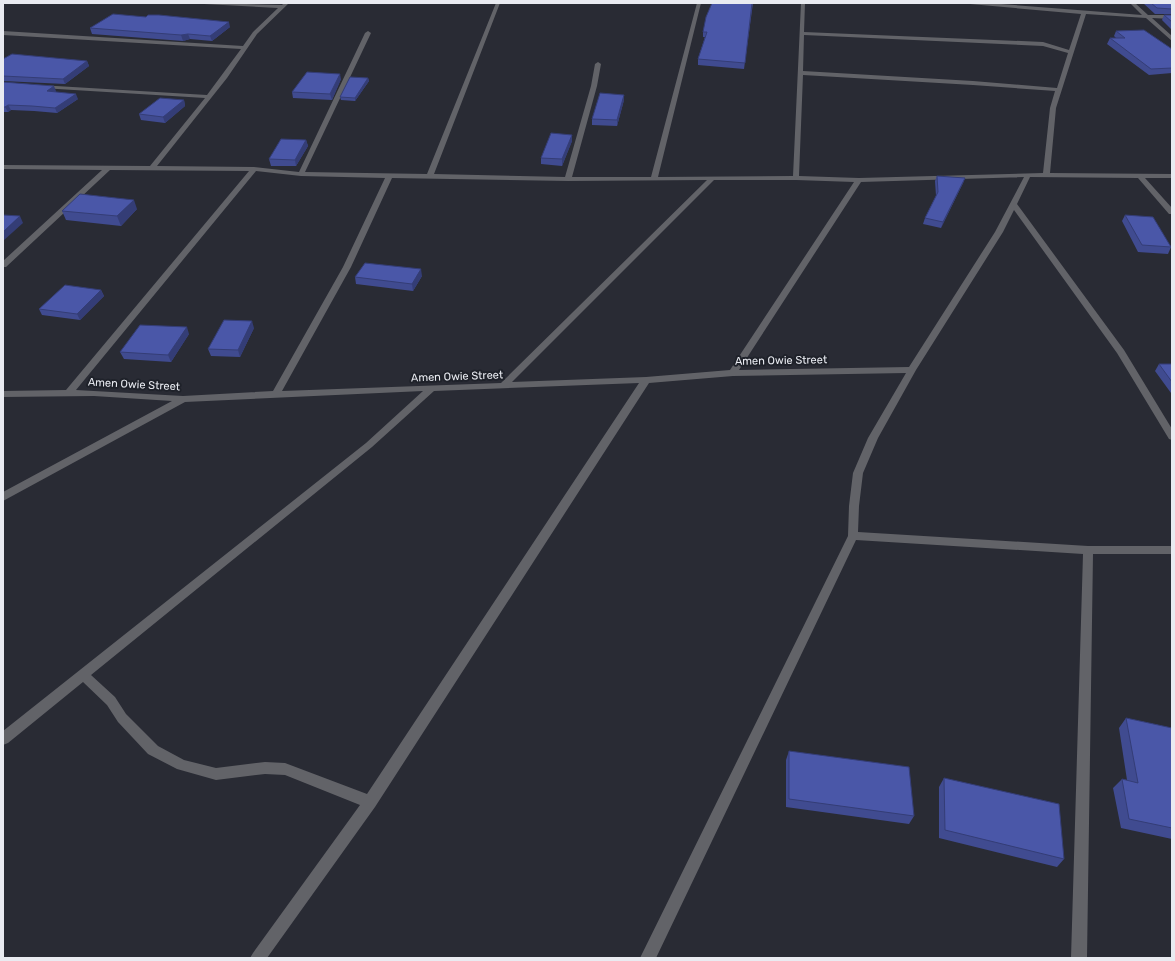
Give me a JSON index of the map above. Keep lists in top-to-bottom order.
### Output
{
  "streets": {
    "street": ["Amen Owie Street"]
  }
}
